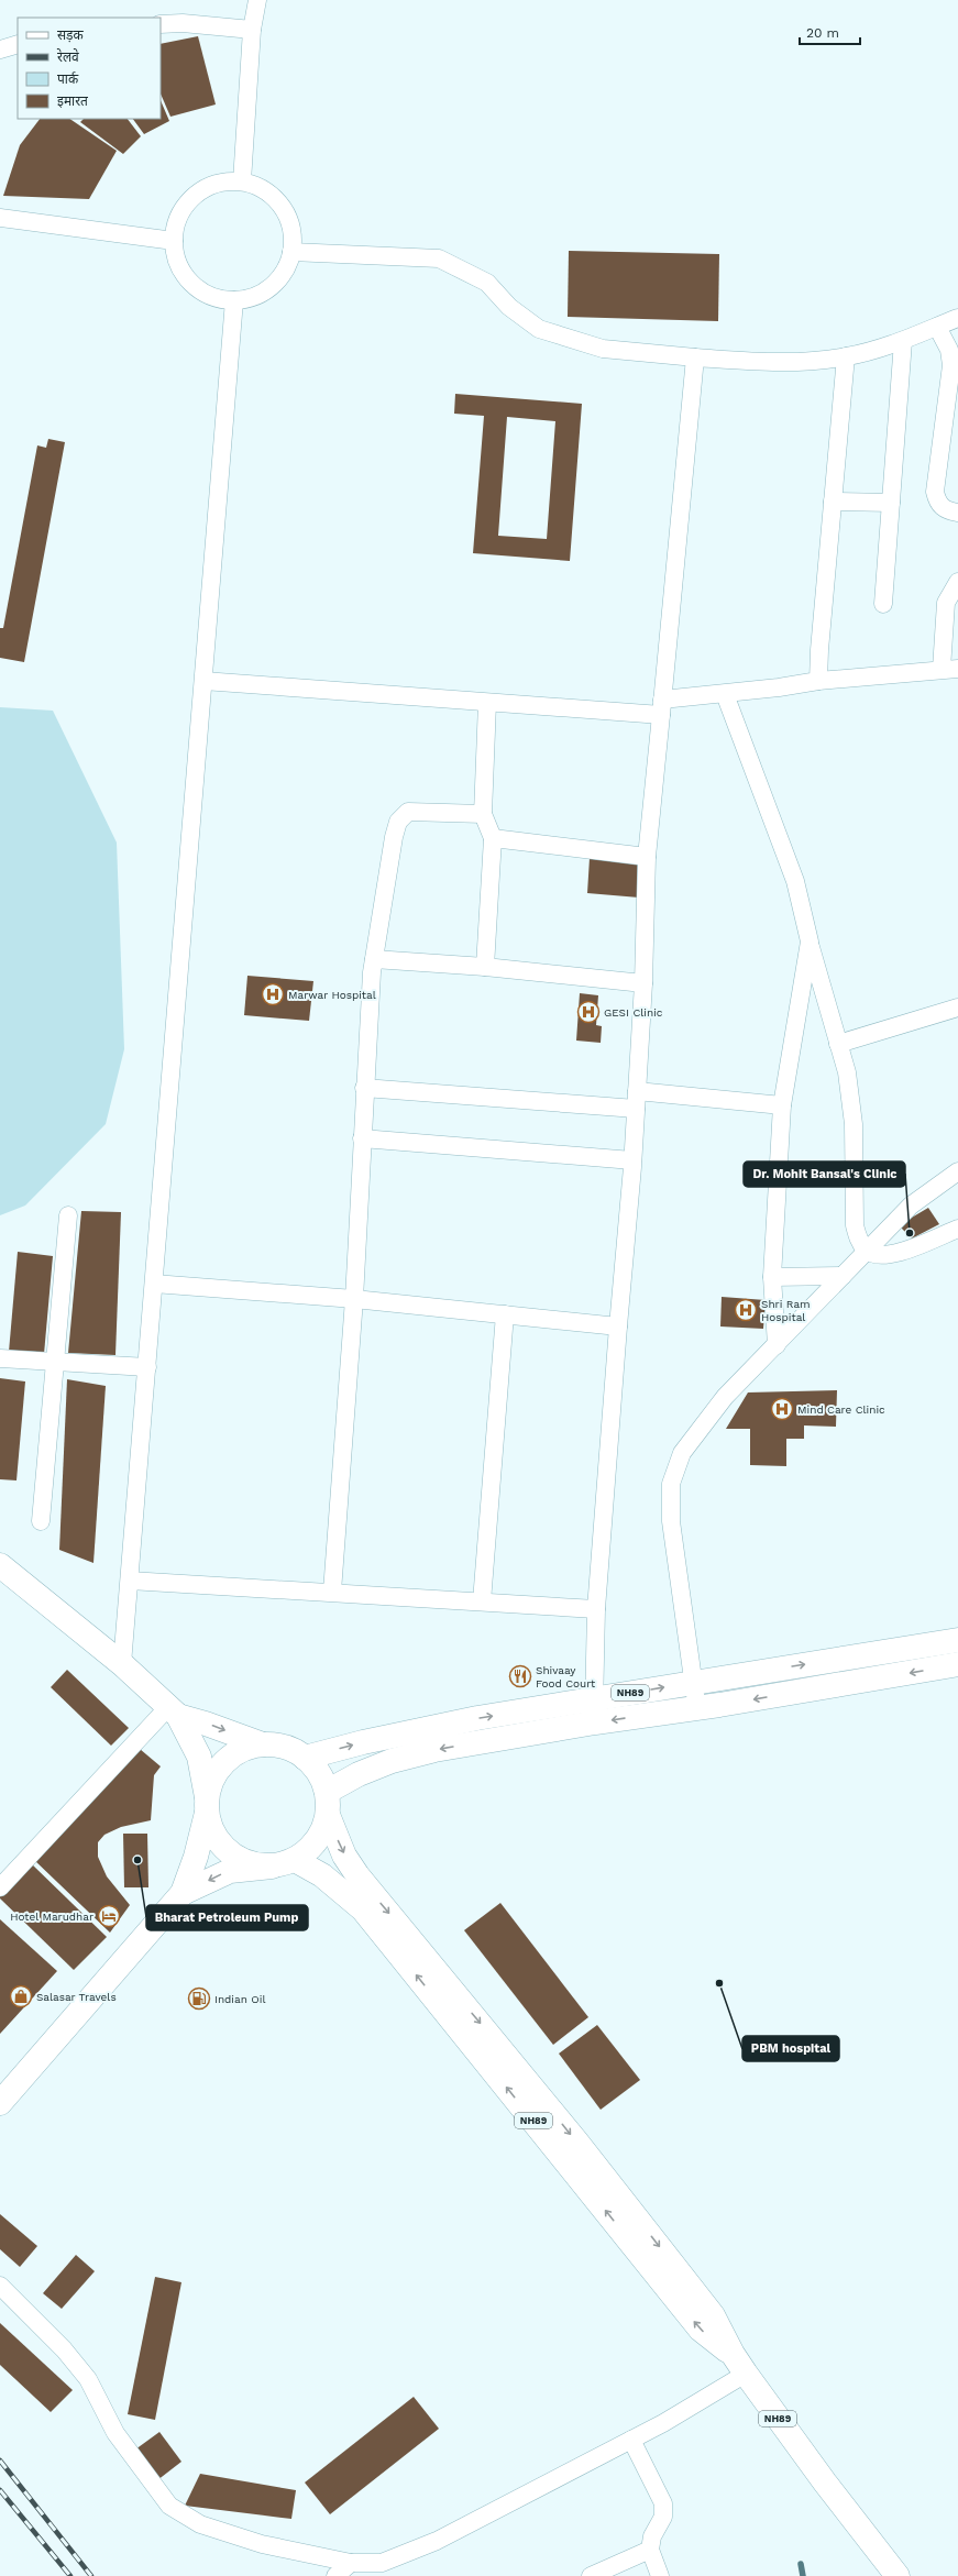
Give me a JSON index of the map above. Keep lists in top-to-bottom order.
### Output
{
  "streets": {
    "main road": ["NH89"]
  },
  "places": {
    "hospital": [
      "Marwar Hospital",
      "GESI Clinic",
      "Shri Ram Hospital",
      "Mind Care Clinic"
    ],
    "other": ["Dr. Mohit Bansal's Clinic", "Bharat Petroleum Pump", "PBM hospital"],
    "restaurant": ["Shivaay Food Court"],
    "hotel": ["Hotel Marudhar"],
    "shop": ["Salasar Travels"],
    "fuel station": ["Indian Oil"]
  },
  "legend": [
    "सड़क",
    "रेलवे",
    "पार्क",
    "इमारत"
  ],
  "scale_bar": "20 m"
}
